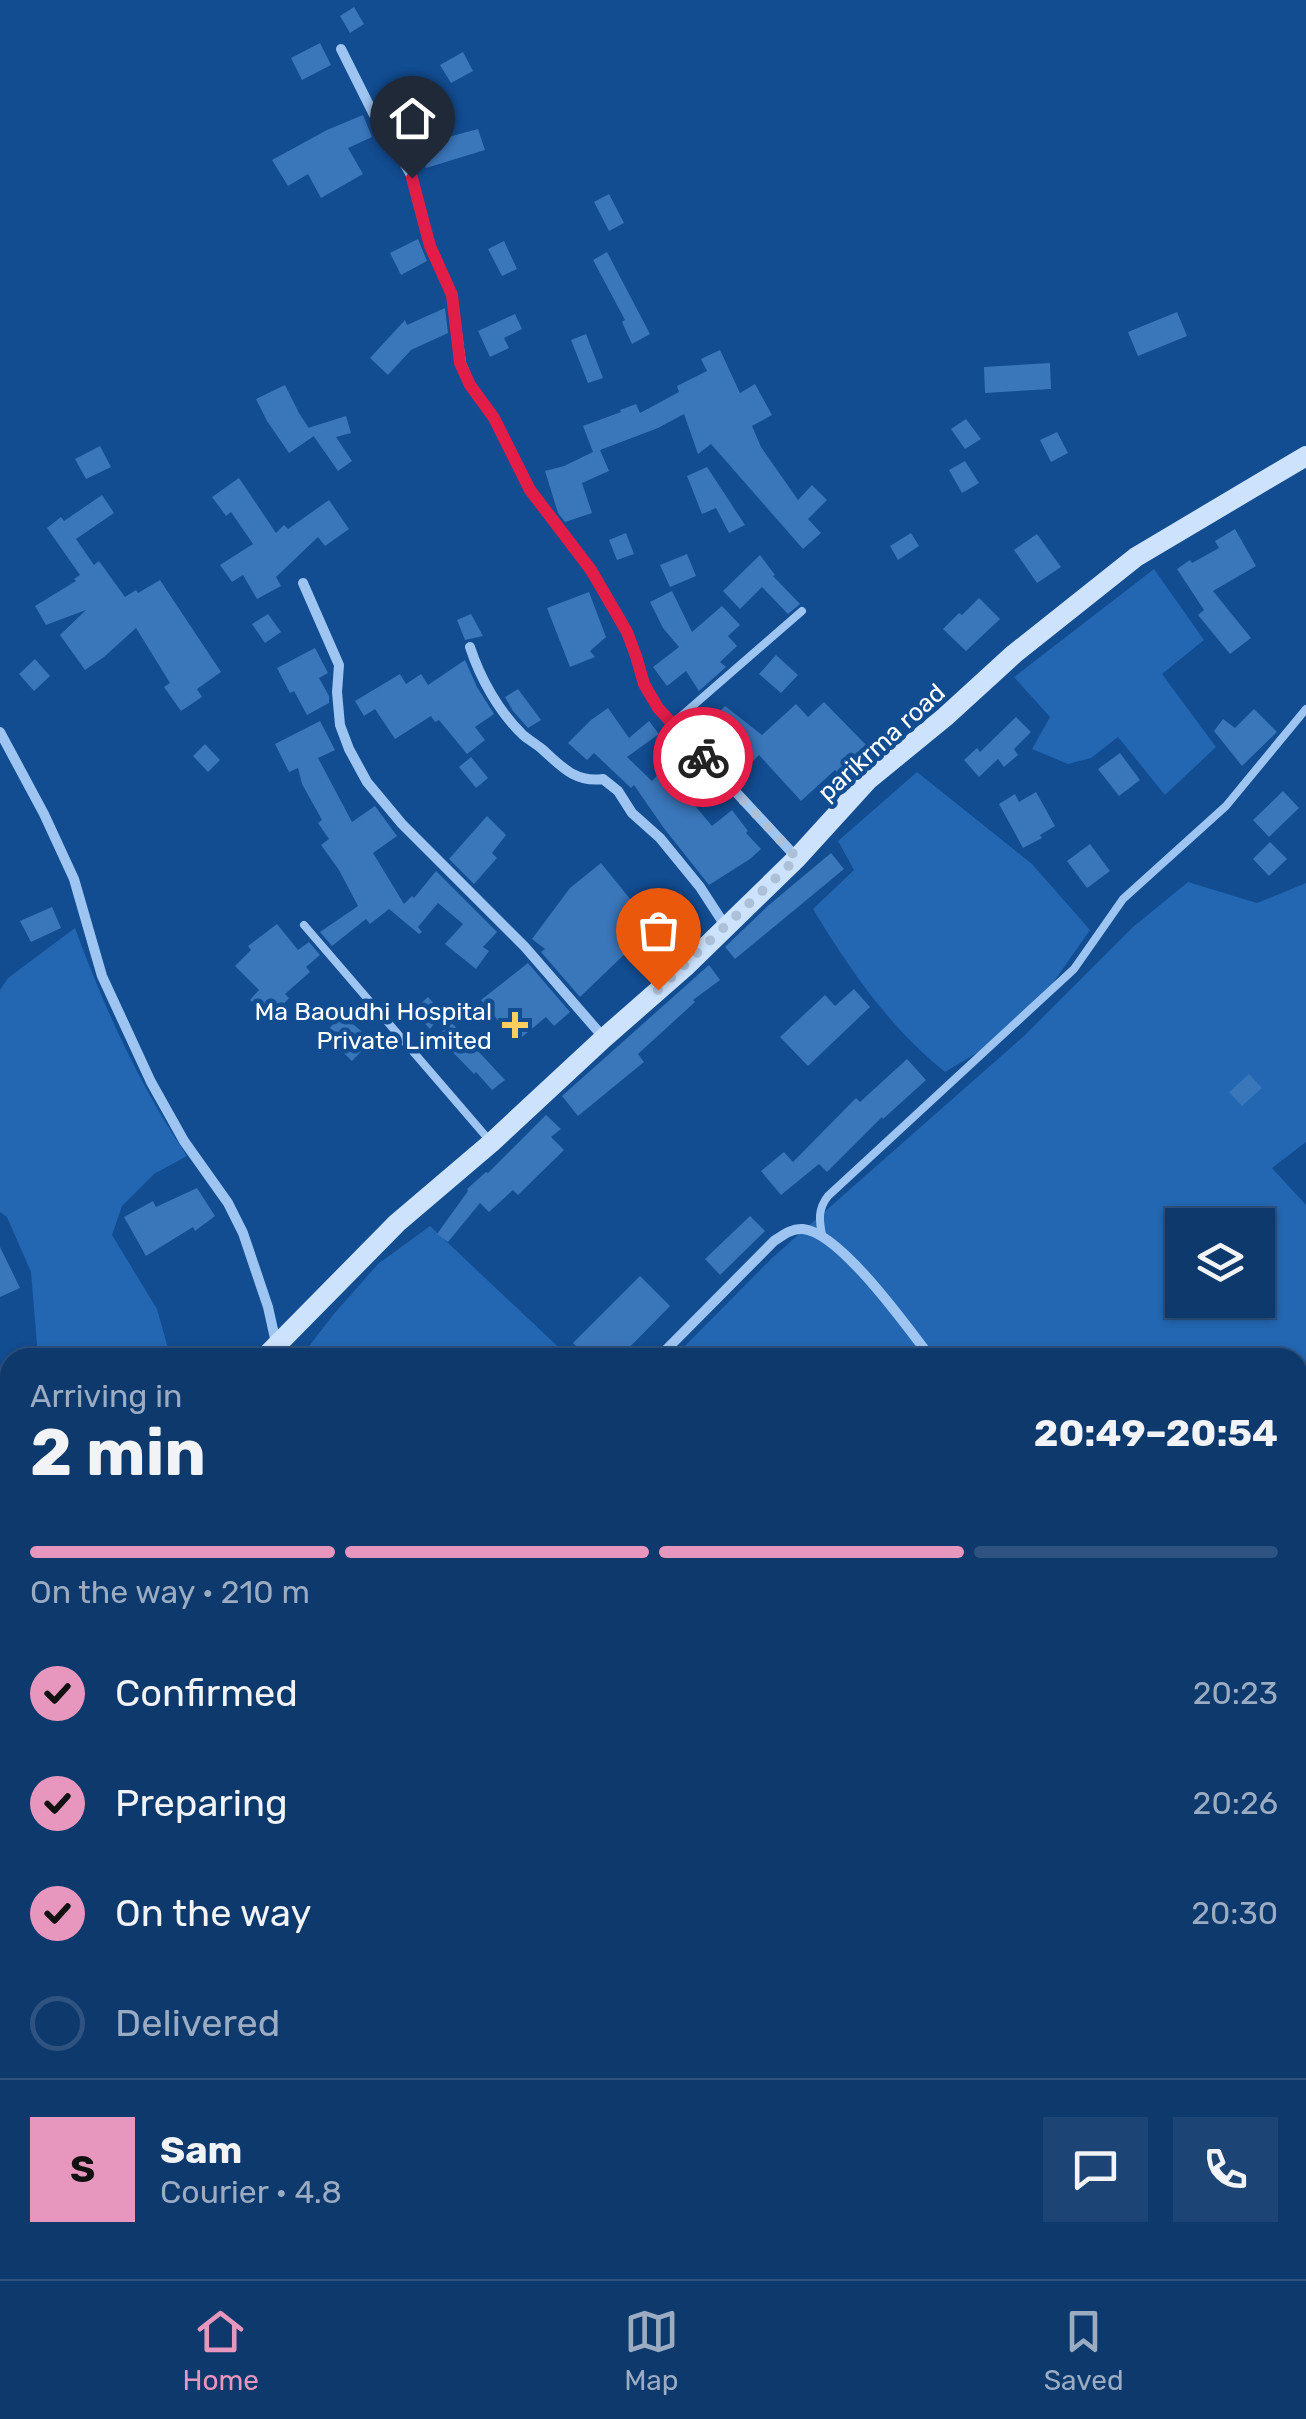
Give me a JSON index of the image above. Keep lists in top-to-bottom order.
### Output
{
  "streets": {
    "street": ["parikrma road"]
  },
  "places": {
    "health": ["Ma Baoudhi Hospital Private Limited"]
  },
  "page": {
    "heading": ["2 min", "Arriving in", "20:49–20:54"],
    "panel": ["Sam", "Courier · 4.8"],
    "bar": "On the way · 210 m",
    "list": [
      ["Confirmed", "20:23"],
      ["Preparing", "20:26"],
      ["On the way", "20:30"],
      "Delivered"
    ],
    "round": "S",
    "tabs": ["Home", "Map", "Saved"]
  }
}
